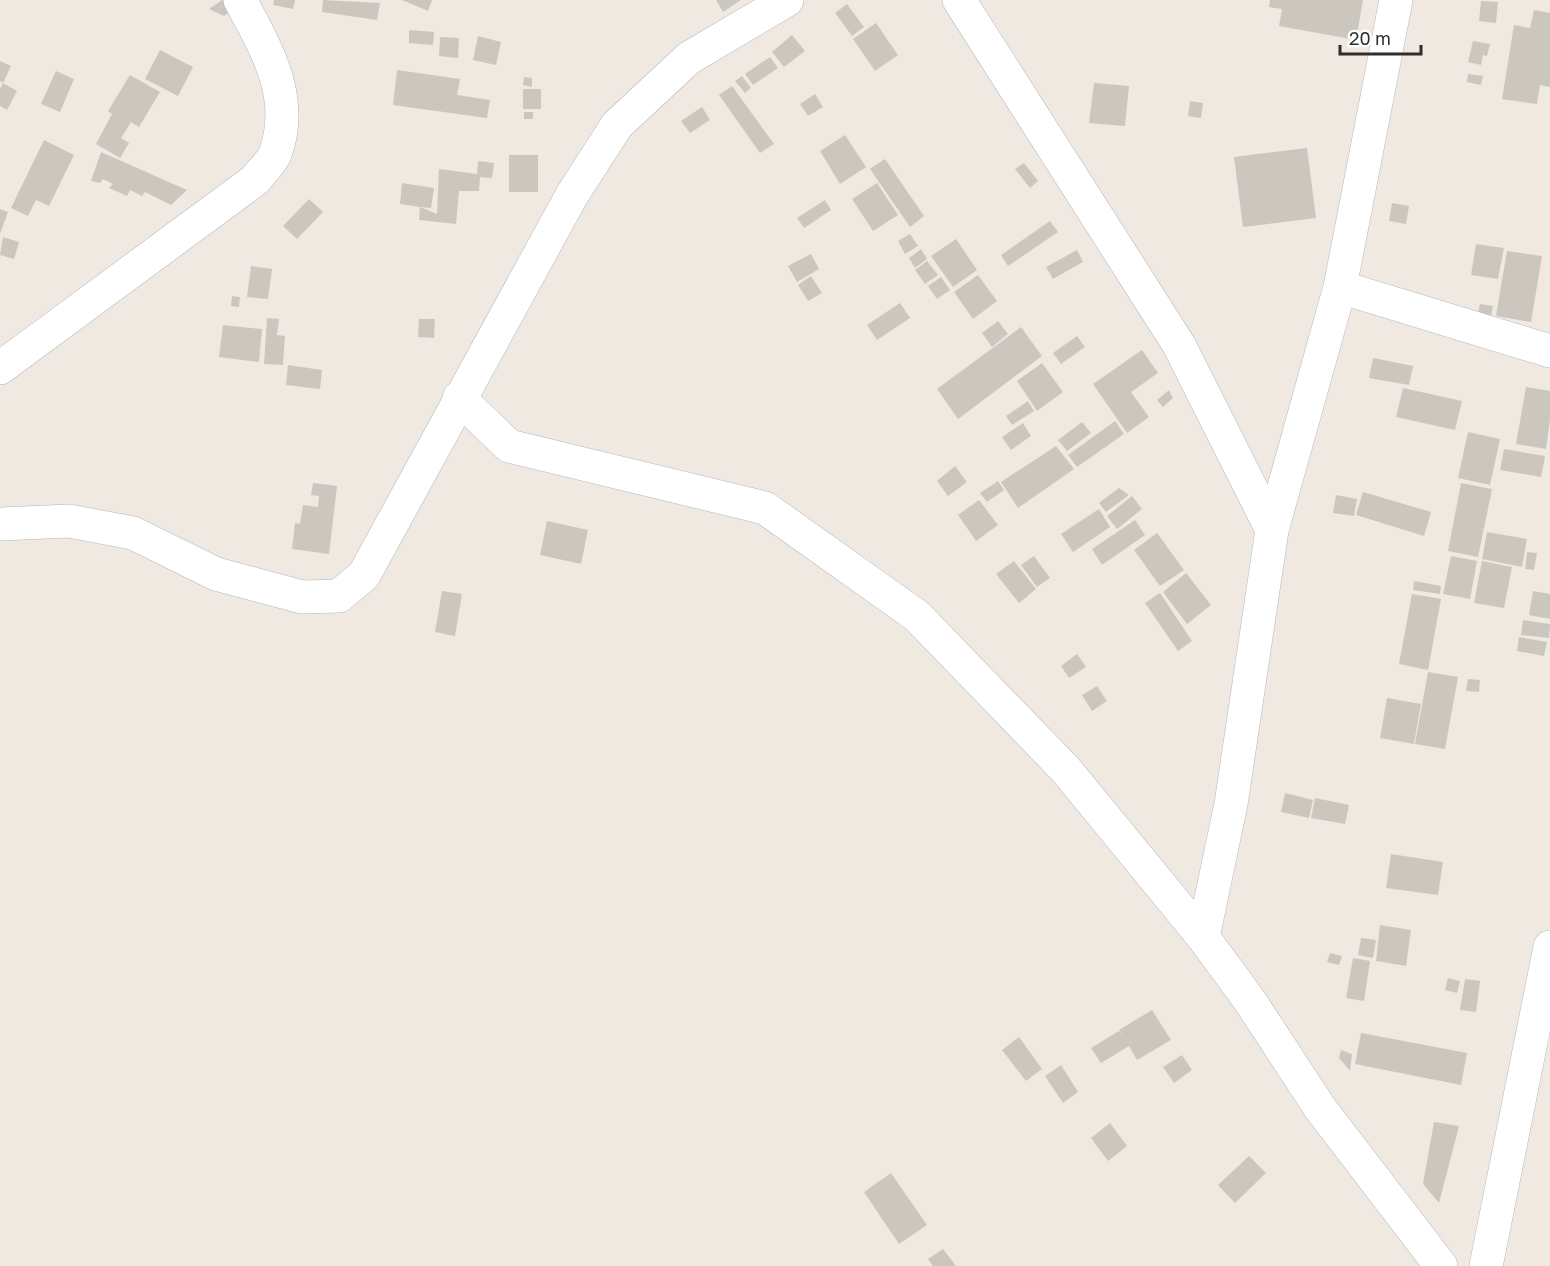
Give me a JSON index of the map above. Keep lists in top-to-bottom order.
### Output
{
  "scale_bar": "20 m"
}
